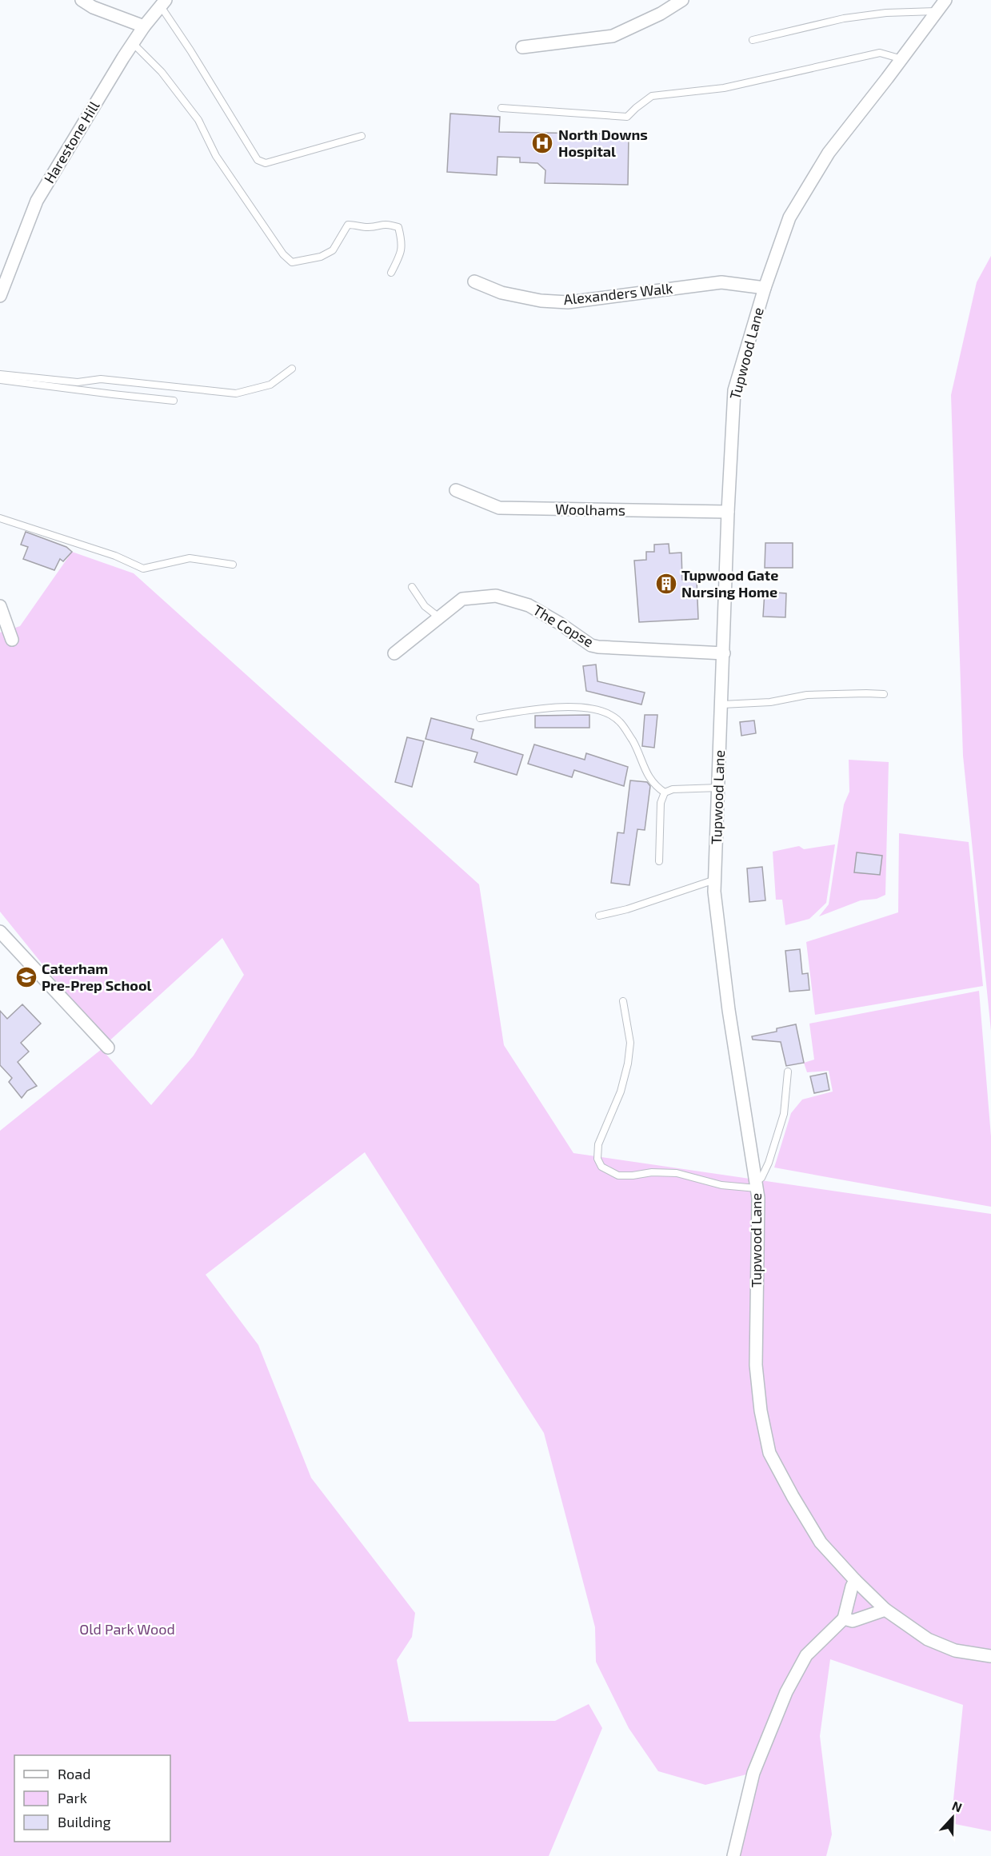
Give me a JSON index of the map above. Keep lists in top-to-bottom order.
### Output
{
  "streets": {
    "street": [
      "Harestone Hill",
      "Alexanders Walk",
      "Tupwood Lane",
      "Woolhams",
      "The Copse"
    ]
  },
  "crossings": [
    ["Alexanders Walk", "Tupwood Lane"],
    ["Tupwood Lane", "Woolhams"],
    ["Tupwood Lane", "The Copse"]
  ],
  "parks": ["Old Park Wood"],
  "places": {
    "hospital": ["North Downs Hospital"],
    "building": ["Tupwood Gate Nursing Home"],
    "school or university": ["Caterham Pre-Prep School"]
  },
  "legend": ["Road", "Park", "Building"],
  "north": "top"
}
